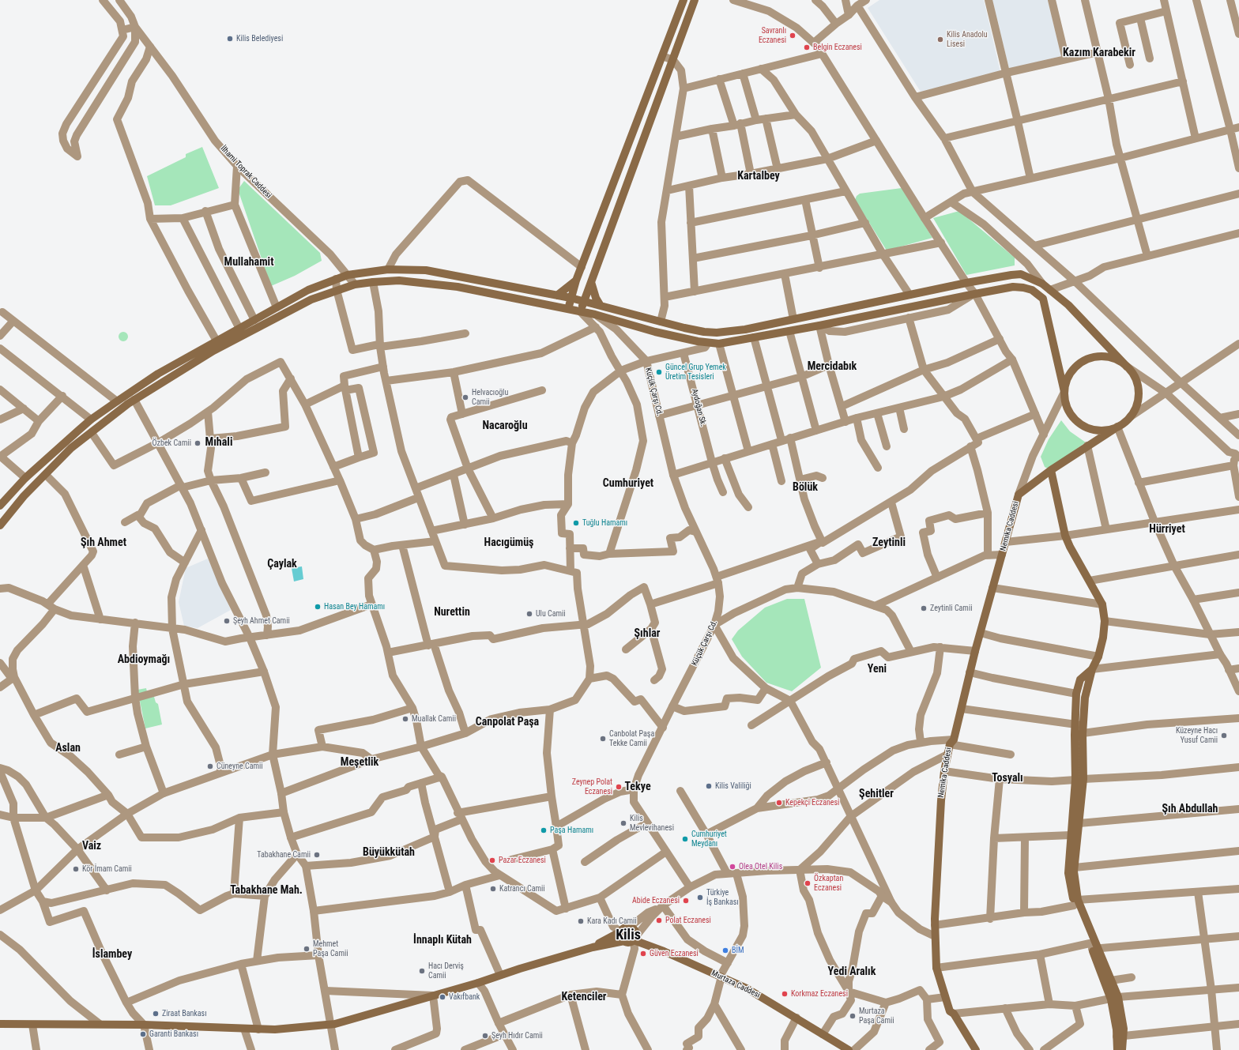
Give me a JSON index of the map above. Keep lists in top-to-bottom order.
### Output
{
  "streets": {
    "main road": ["Nemika Caddesi", "Murtaza Caddesi"],
    "street": ["İlhami Toprak Caddesi", "Küçük Çarşı Cd.", "Aydoğan Sk."]
  },
  "districts": [
    "Kazım Karabekir",
    "Kartalbey",
    "Mullahamit",
    "Mercidabık",
    "Nacaroğlu",
    "Mıhali",
    "Cumhuriyet",
    "Bölük",
    "Hürriyet",
    "Şıh Ahmet",
    "Hacıgümüş",
    "Zeytinli",
    "Çaylak",
    "Nurettin",
    "Şıhlar",
    "Abdioymağı",
    "Yeni",
    "Canpolat Paşa",
    "Aslan",
    "Meşetlik",
    "Tosyalı",
    "Tekye",
    "Şehitler",
    "Şıh Abdullah",
    "Vaiz",
    "Büyükkütah",
    "Tabakhane Mah.",
    "Kilis",
    "İnnaplı Kütah",
    "İslambey",
    "Yedi Aralık",
    "Ketenciler"
  ],
  "places": [
    "Savranlı Eczanesi",
    "Kilis Belediyesi",
    "Kilis Anadolu Lisesi",
    "Belgin Eczanesi",
    "Güncel Grup Yemek Üretim Tesisleri",
    "Helvacıoğlu Camii",
    "Özbek Camii",
    "Tuğlu Hamamı",
    "Hasan Bey Hamamı",
    "Zeytinli Camii",
    "Ulu Camii",
    "Şeyh Ahmet Camii",
    "Muallak Camii",
    "Küzeyne Hacı Yusuf Camii",
    "Canbolat Paşa Tekke Camii",
    "Cüneyne Camii",
    "Kilis Valiliği",
    "Zeynep Polat Eczanesi",
    "Kepekçi Eczanesi",
    "Kilis Mevlevihanesi",
    "Paşa Hamamı",
    "Cumhuriyet Meydanı",
    "Tabakhane Camii",
    "Pazar Eczanesi",
    "Olea Otel Kilis",
    "Kör İmam Camii",
    "Özkaptan Eczanesi",
    "Katrancı Camii",
    "Türkiye İş Bankası",
    "Abide Eczanesi",
    "Polat Eczanesi",
    "Kara Kadı Camii",
    "Mehmet Paşa Camii",
    "BİM",
    "Güven Eczanesi",
    "Hacı Derviş Camii",
    "Korkmaz Eczanesi",
    "Vakıfbank",
    "Ziraat Bankası",
    "Murtaza Paşa Camii",
    "Garanti Bankası",
    "Şeyh Hıdır Camii"
  ]
}
